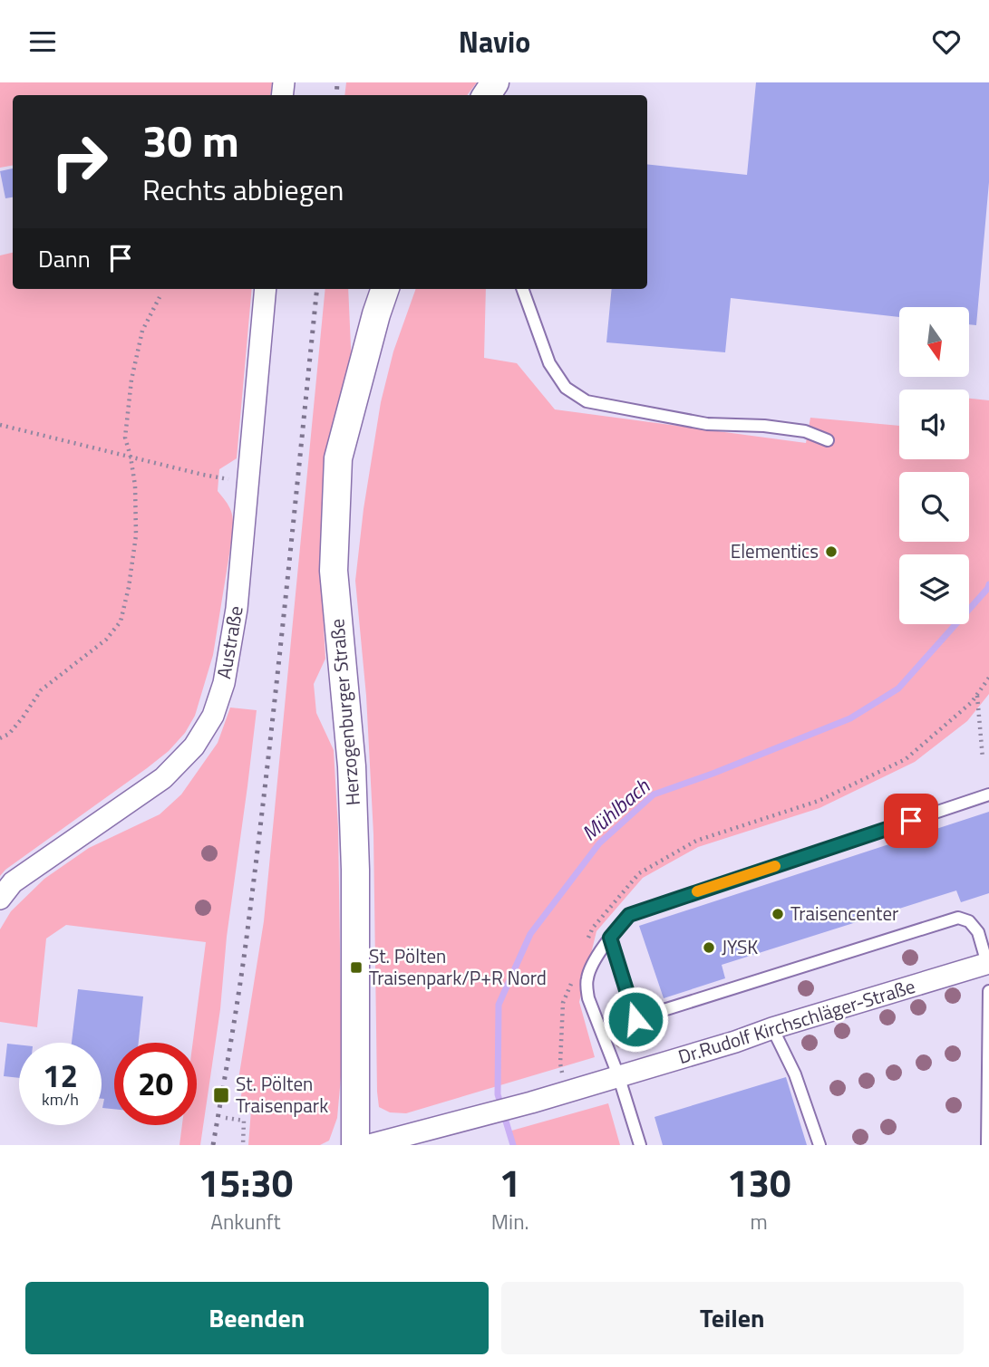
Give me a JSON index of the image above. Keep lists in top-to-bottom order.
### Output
{
  "streets": {
    "street": ["Austraße", "Herzogenburger Straße", "Dr.Rudolf Kirchschläger-Straße"]
  },
  "water": ["Mühlbach"],
  "places": {
    "other": ["Elementics", "Traisencenter", "JYSK"],
    "transit": ["St. Pölten Traisenpark/P+R Nord", "St. Pölten Traisenpark"]
  },
  "north": "bottom",
  "page": {
    "header": "Navio",
    "turn": ["30 m", "Rechts abbiegen"],
    "then": "Dann",
    "speed": "12 km/h",
    "limit": "20",
    "eta": [
      "15:30",
      "Ankunft",
      "1",
      "Min.",
      "130",
      "m"
    ],
    "buttons": ["Beenden", "Teilen"]
  }
}
